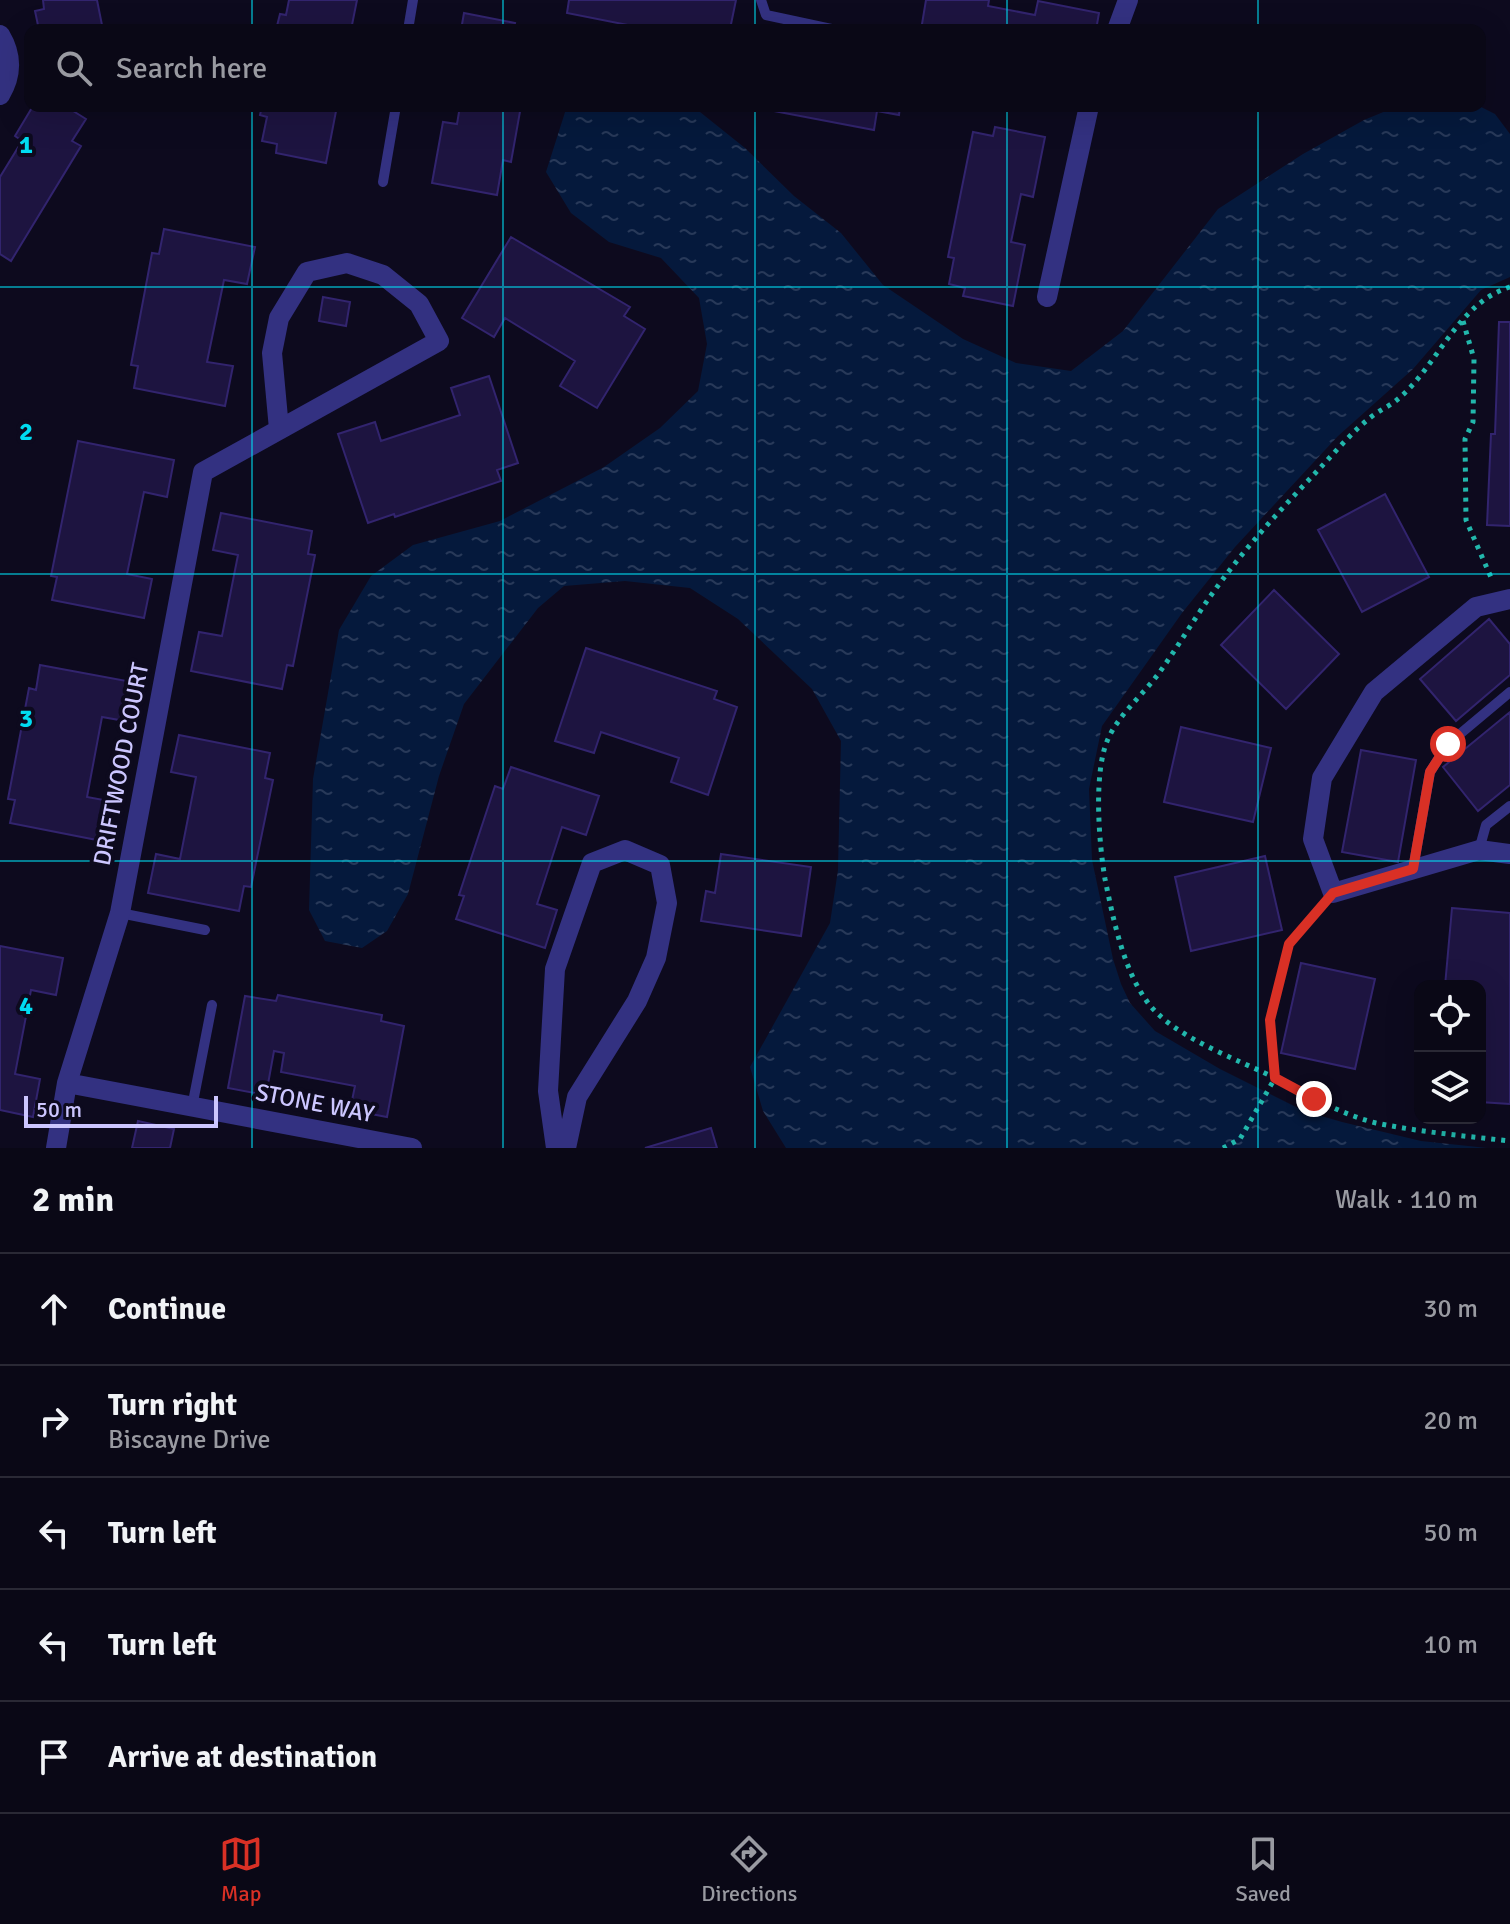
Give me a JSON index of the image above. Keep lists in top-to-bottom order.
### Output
{
  "streets": {
    "street": ["DRIFTWOOD COURT", "STONE WAY"]
  },
  "crossings": [
    ["DRIFTWOOD COURT", "STONE WAY"]
  ],
  "scale_bar": "50 m",
  "page": {
    "search": "Search here",
    "scale": "50 m",
    "heading": ["2 min", "Walk · 110 m"],
    "list": [
      ["Continue", "30 m"],
      ["Turn right", "Biscayne Drive", "20 m"],
      ["Turn left", "50 m"],
      ["Turn left", "10 m"],
      "Arrive at destination"
    ],
    "nav": ["Map", "Directions", "Saved"]
  },
  "grid": {
    "rows": [
      "1",
      "2",
      "3",
      "4"
    ]
  }
}
